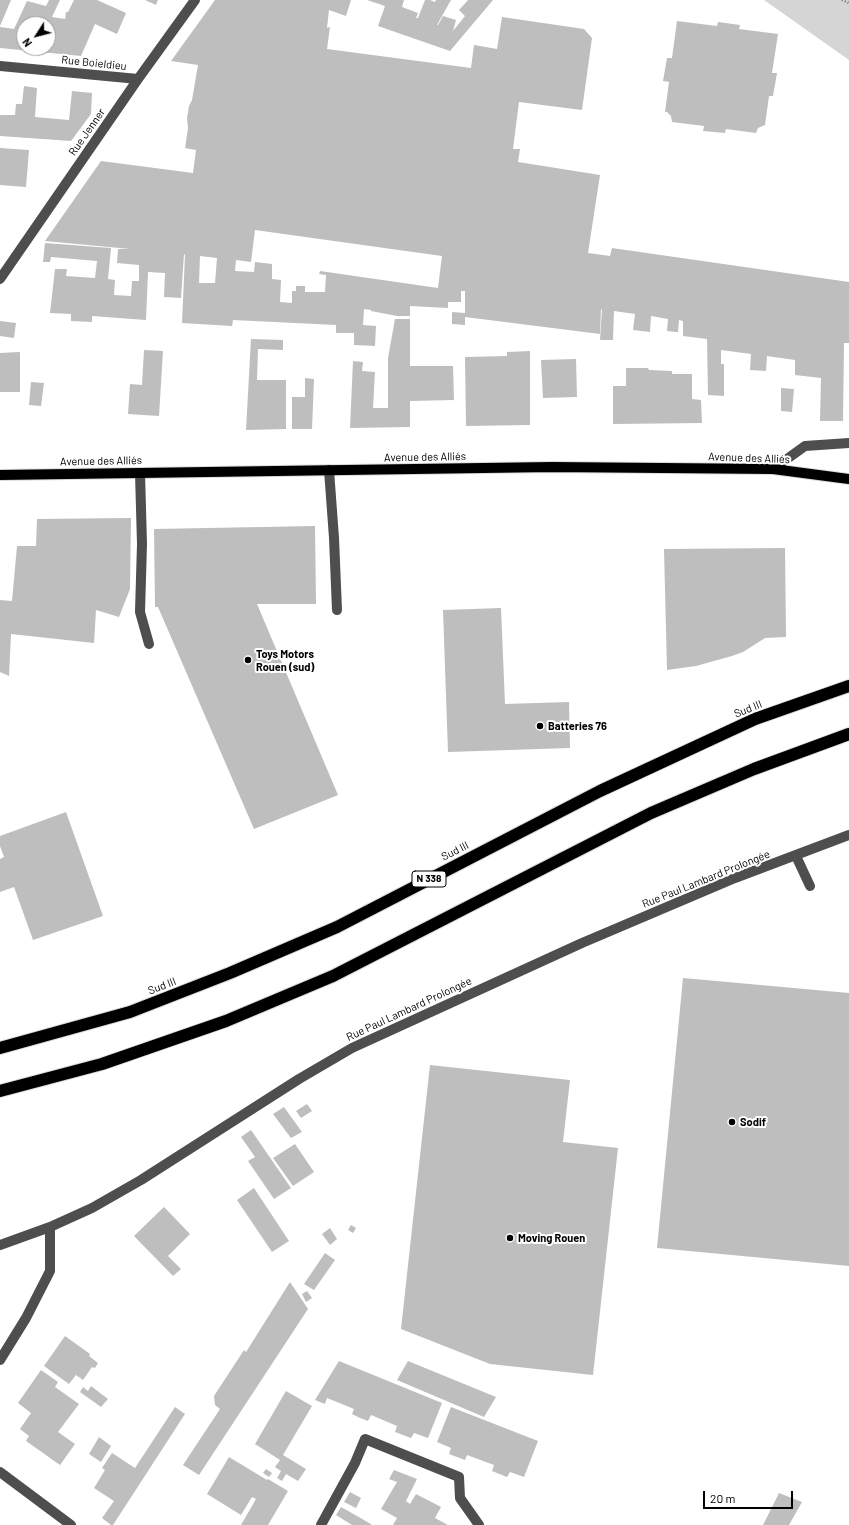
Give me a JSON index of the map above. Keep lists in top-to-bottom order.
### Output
{
  "streets": {
    "highway": ["Sud III", "N 338"],
    "main road": ["Avenue des Alliés"],
    "street": ["Rue Boieldieu", "Rue Jenner", "Rue Paul Lambard Prolongée"]
  },
  "crossings": [
    ["Rue Boieldieu", "Rue Jenner"]
  ],
  "places": [
    "Toys Motors Rouen (sud)",
    "Batteries 76",
    "Sodif",
    "Moving Rouen"
  ],
  "scale_bar": "20 m",
  "north": "bottom left"
}
